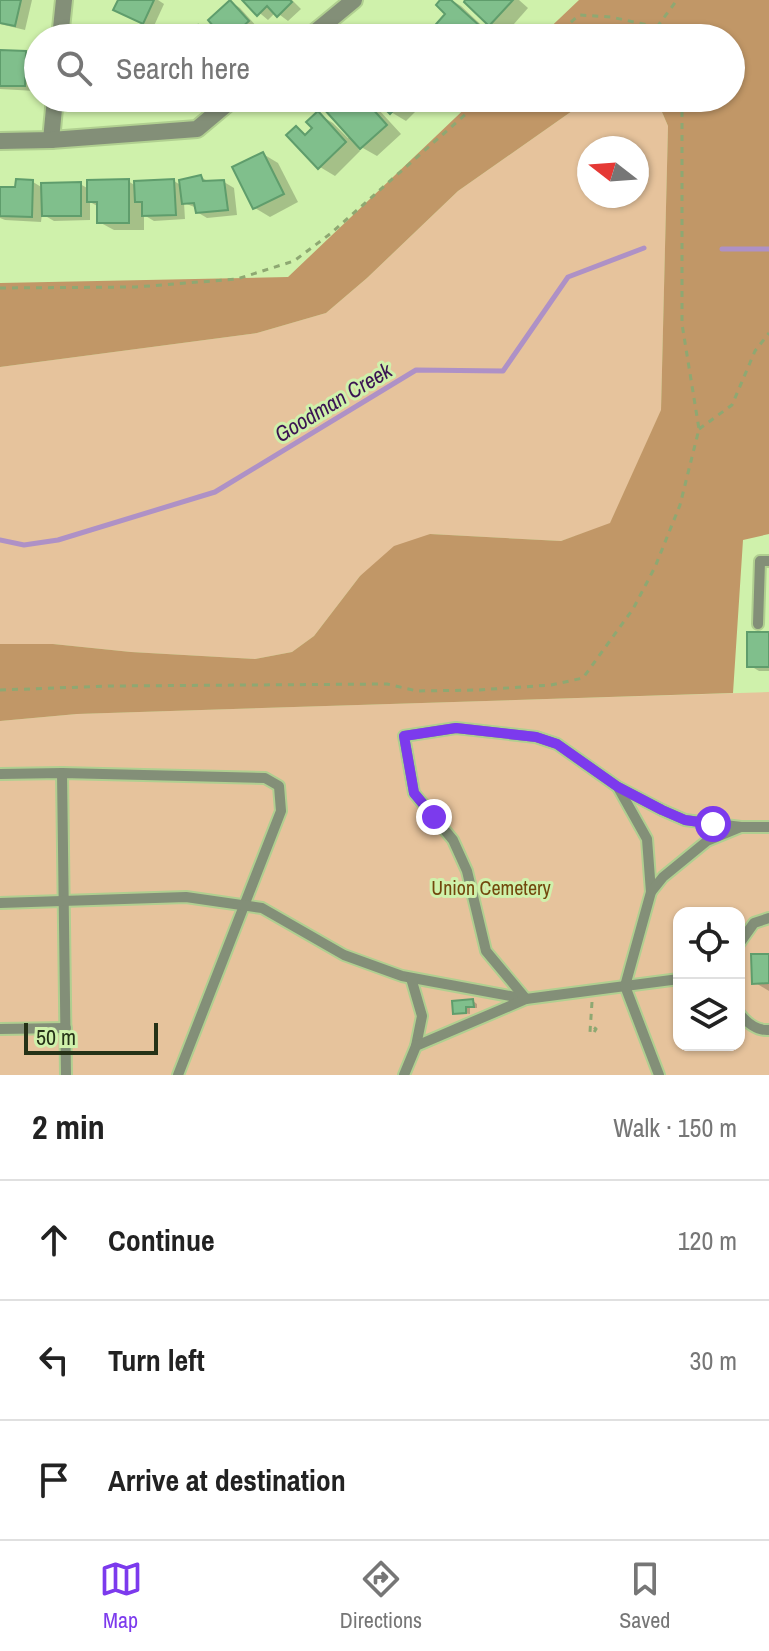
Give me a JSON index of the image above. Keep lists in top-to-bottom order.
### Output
{
  "water": ["Goodman Creek"],
  "parks": ["Union Cemetery"],
  "scale_bar": "50 m",
  "north": "left",
  "page": {
    "search": "Search here",
    "scale": "50 m",
    "heading": ["2 min", "Walk · 150 m"],
    "list": [
      ["Continue", "120 m"],
      ["Turn left", "30 m"],
      "Arrive at destination"
    ],
    "nav": ["Map", "Directions", "Saved"]
  }
}
